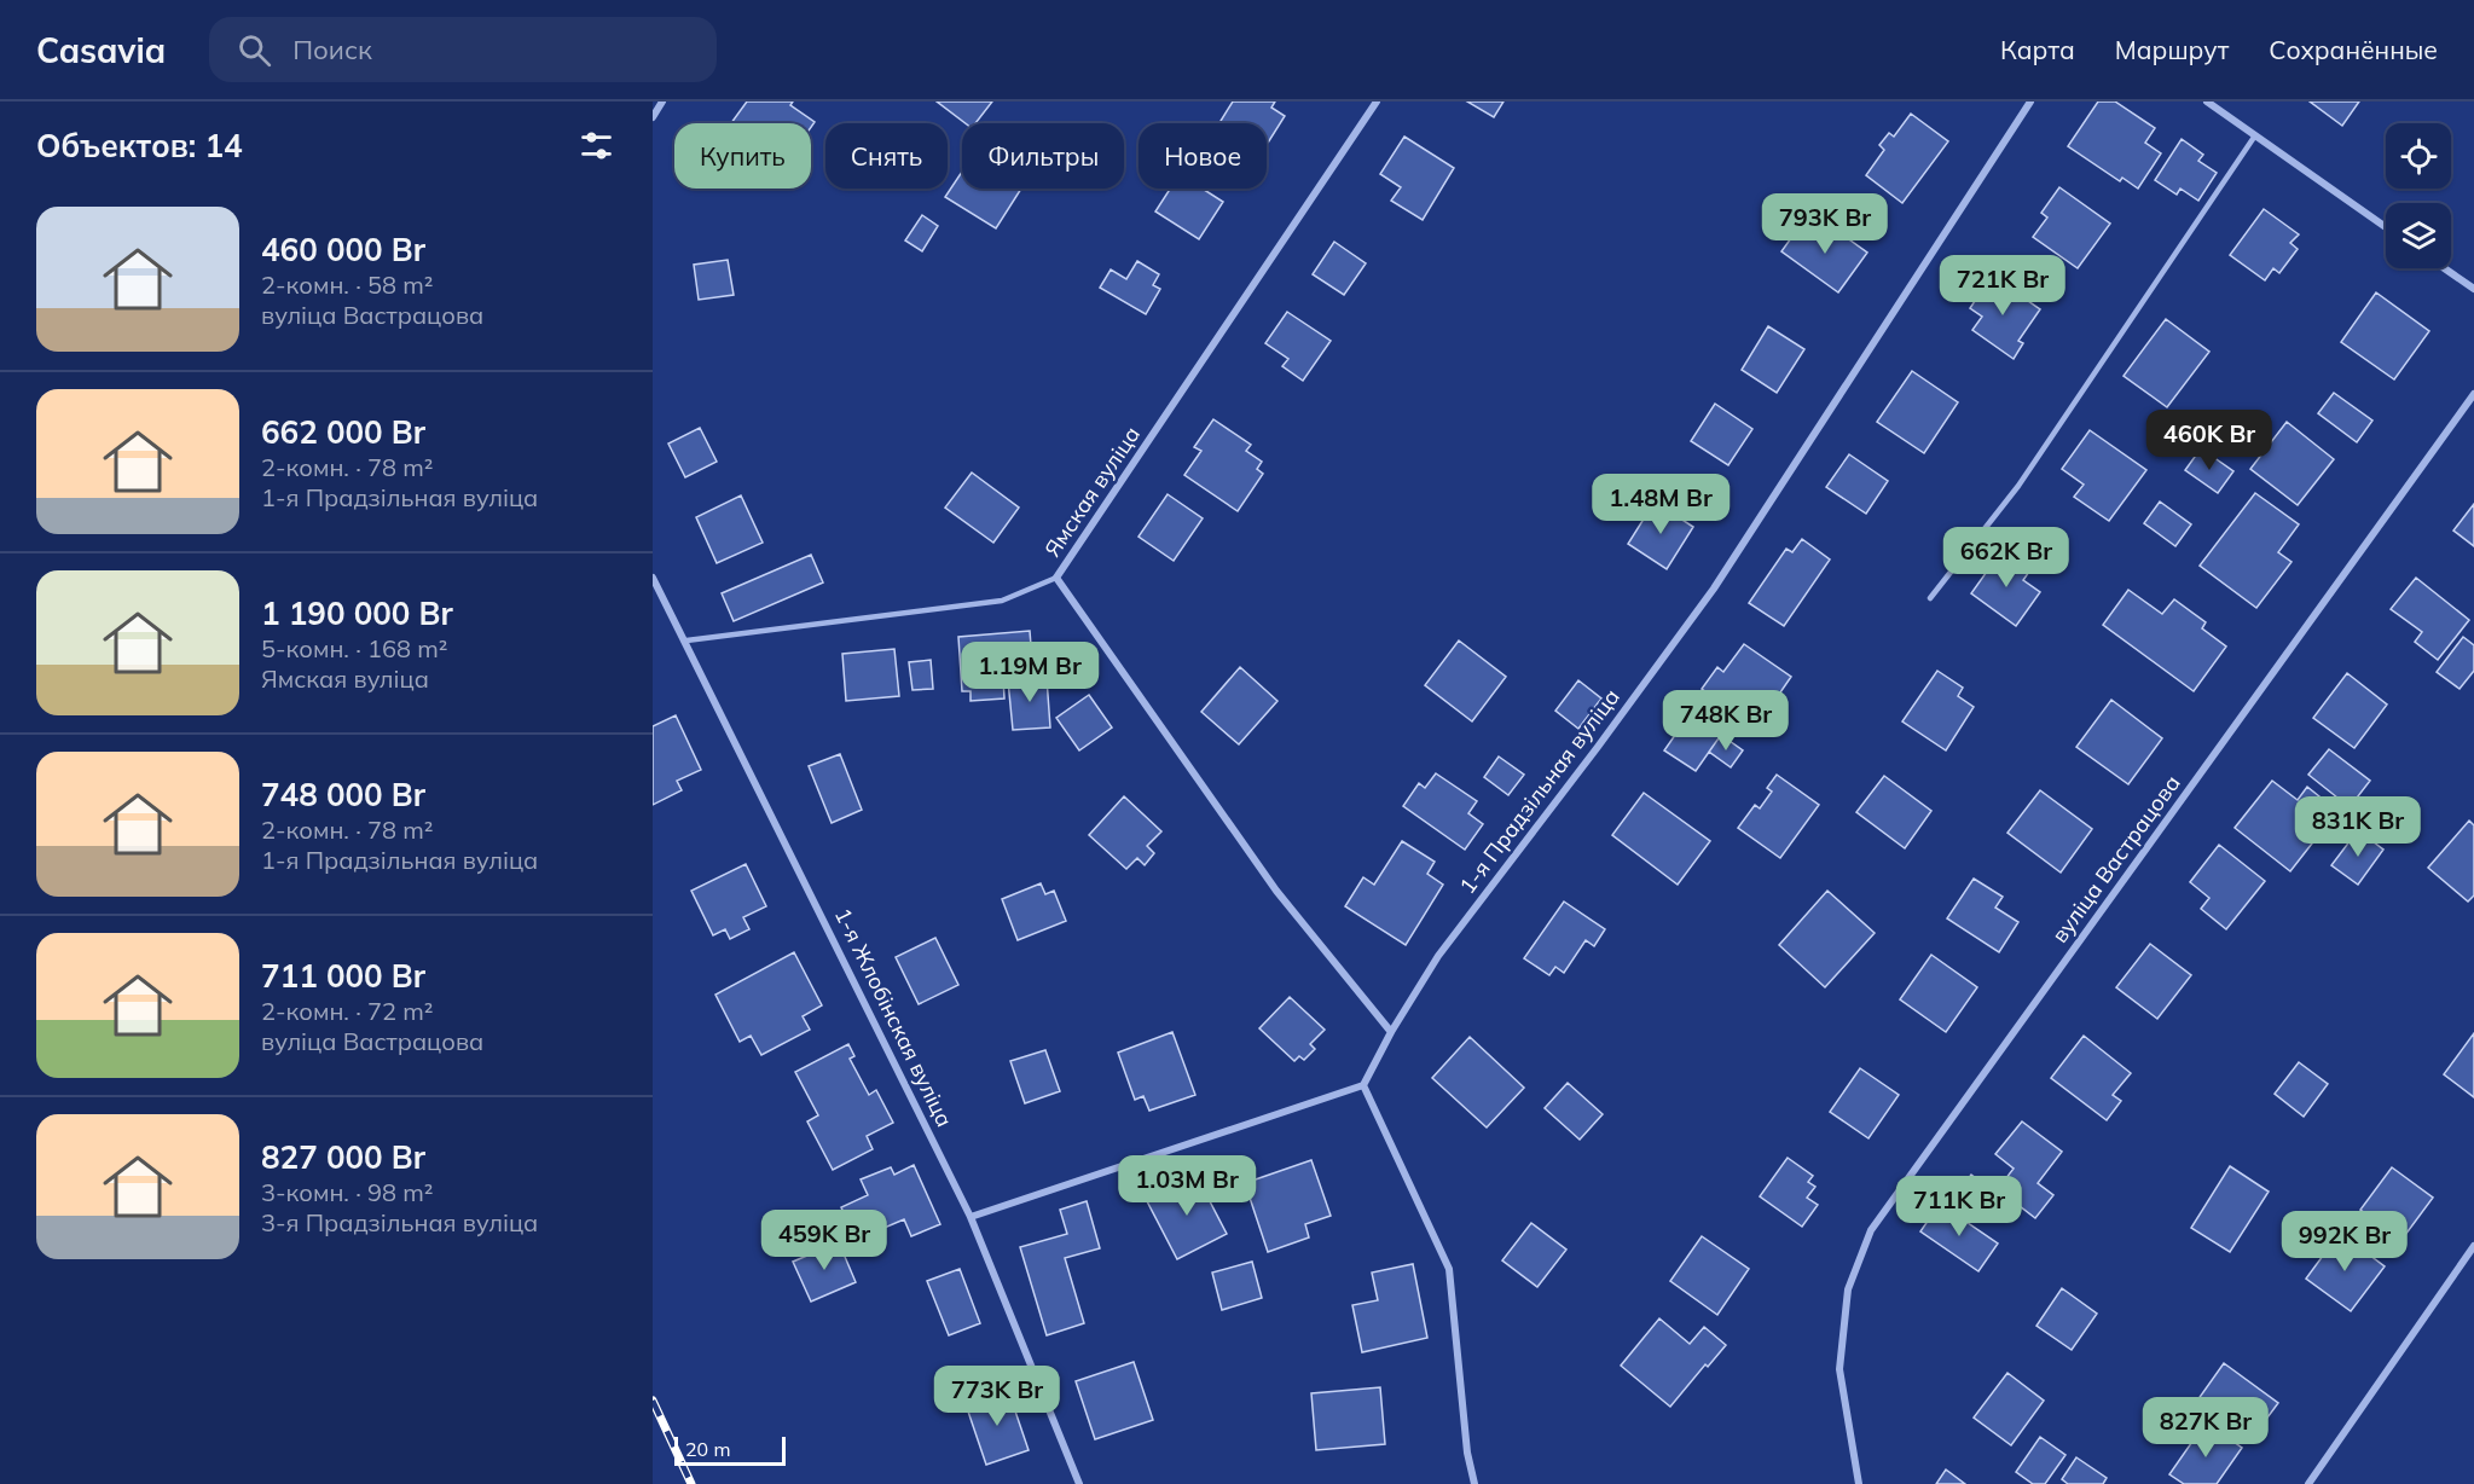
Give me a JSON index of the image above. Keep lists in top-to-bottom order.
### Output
{
  "streets": {
    "street": [
      "Ямская вуліца",
      "1-я Прадзільная вуліца",
      "вуліца Вастрацова",
      "1-я Жлобінская вуліца"
    ]
  },
  "crossings": [
    ["Ямская вуліца", "1-я Прадзільная вуліца"]
  ],
  "scale_bar": "20 m",
  "page": {
    "header": "Casavia",
    "search": "Поиск",
    "nav": ["Карта", "Маршрут", "Сохранённые"],
    "heading": "Объектов: 14",
    "chip": [
      "Купить",
      "Снять",
      "Фильтры",
      "Новое"
    ],
    "list": [
      {
        "name": "460 000 Br",
        "note": "2-комн. · 58 m² · вуліца Вастрацова"
      },
      {
        "name": "662 000 Br",
        "note": "2-комн. · 78 m² · 1-я Прадзільная вуліца"
      },
      {
        "name": "1 190 000 Br",
        "note": "5-комн. · 168 m² · Ямская вуліца"
      },
      {
        "name": "748 000 Br",
        "note": "2-комн. · 78 m² · 1-я Прадзільная вуліца"
      },
      {
        "name": "711 000 Br",
        "note": "2-комн. · 72 m² · вуліца Вастрацова"
      },
      {
        "name": "827 000 Br",
        "note": "3-комн. · 98 m² · 3-я Прадзільная вуліца"
      }
    ],
    "price": [
      "793K Br",
      "721K Br",
      "460K Br",
      "1.48M Br",
      "662K Br",
      "1.19M Br",
      "748K Br",
      "831K Br",
      "1.03M Br",
      "711K Br",
      "459K Br",
      "992K Br",
      "773K Br",
      "827K Br"
    ],
    "scale": "20 m"
  }
}
